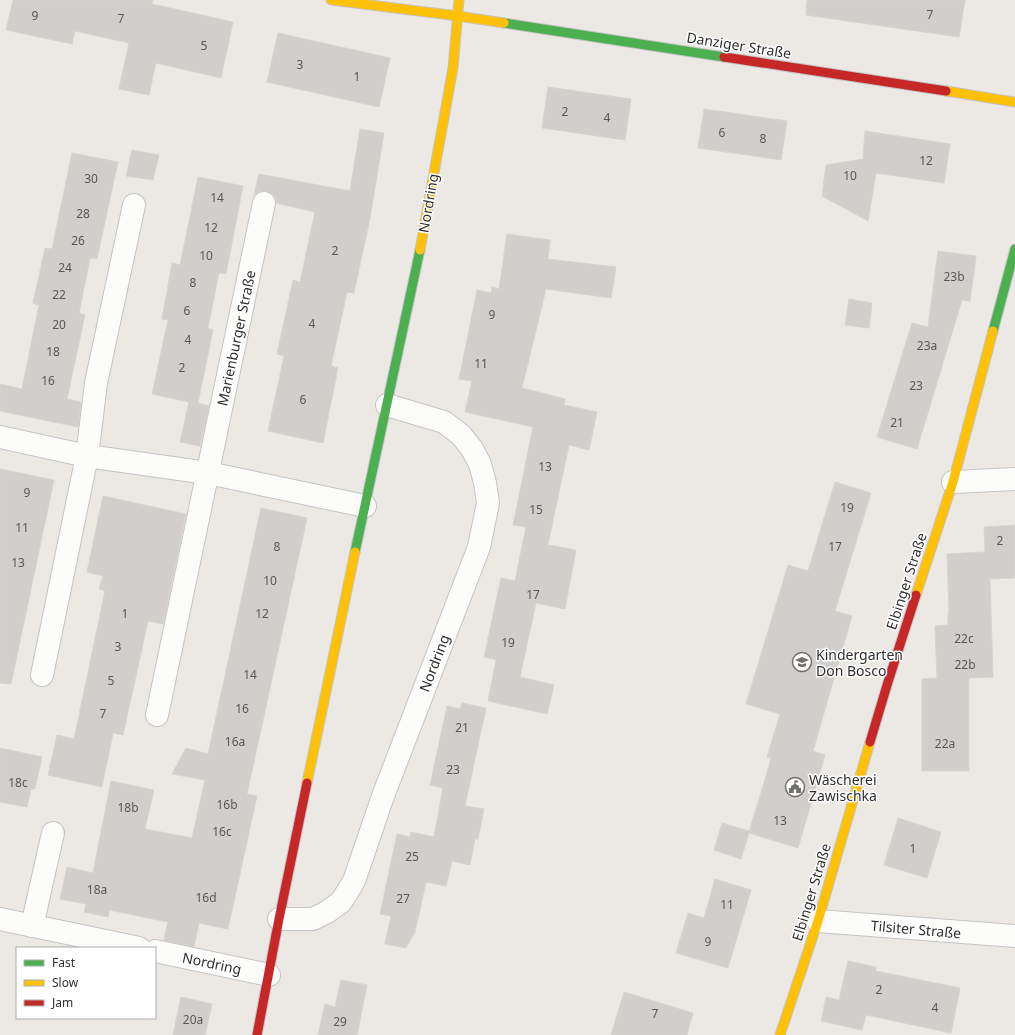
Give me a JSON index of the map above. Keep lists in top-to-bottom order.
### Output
{
  "streets": {
    "street": [
      "Danziger Straße",
      "Nordring",
      "Marienburger Straße",
      "Elbinger Straße",
      "Tilsiter Straße"
    ]
  },
  "crossings": [
    ["Danziger Straße", "Nordring"],
    ["Elbinger Straße", "Tilsiter Straße"]
  ],
  "places": {
    "school or university": ["Kindergarten Don Bosco"],
    "public building": ["Wäscherei Zawischka"]
  },
  "house_numbers": [
    "7",
    "9",
    "7",
    "5",
    "3",
    "1",
    "2",
    "4",
    "6",
    "8",
    "12",
    "10",
    "30",
    "14",
    "28",
    "12",
    "26",
    "2",
    "10",
    "24",
    "23b",
    "8",
    "22",
    "6",
    "9",
    "4",
    "20",
    "4",
    "23a",
    "18",
    "11",
    "2",
    "16",
    "23",
    "6",
    "21",
    "13",
    "9",
    "19",
    "15",
    "11",
    "2",
    "8",
    "17",
    "13",
    "10",
    "17",
    "1",
    "12",
    "22c",
    "19",
    "3",
    "22b",
    "14",
    "5",
    "16",
    "7",
    "21",
    "16a",
    "22a",
    "23",
    "18c",
    "16b",
    "18b",
    "13",
    "16c",
    "1",
    "25",
    "18a",
    "16d",
    "27",
    "11",
    "9",
    "2",
    "4",
    "7",
    "20a",
    "29"
  ],
  "legend": ["Fast", "Slow", "Jam"]
}
